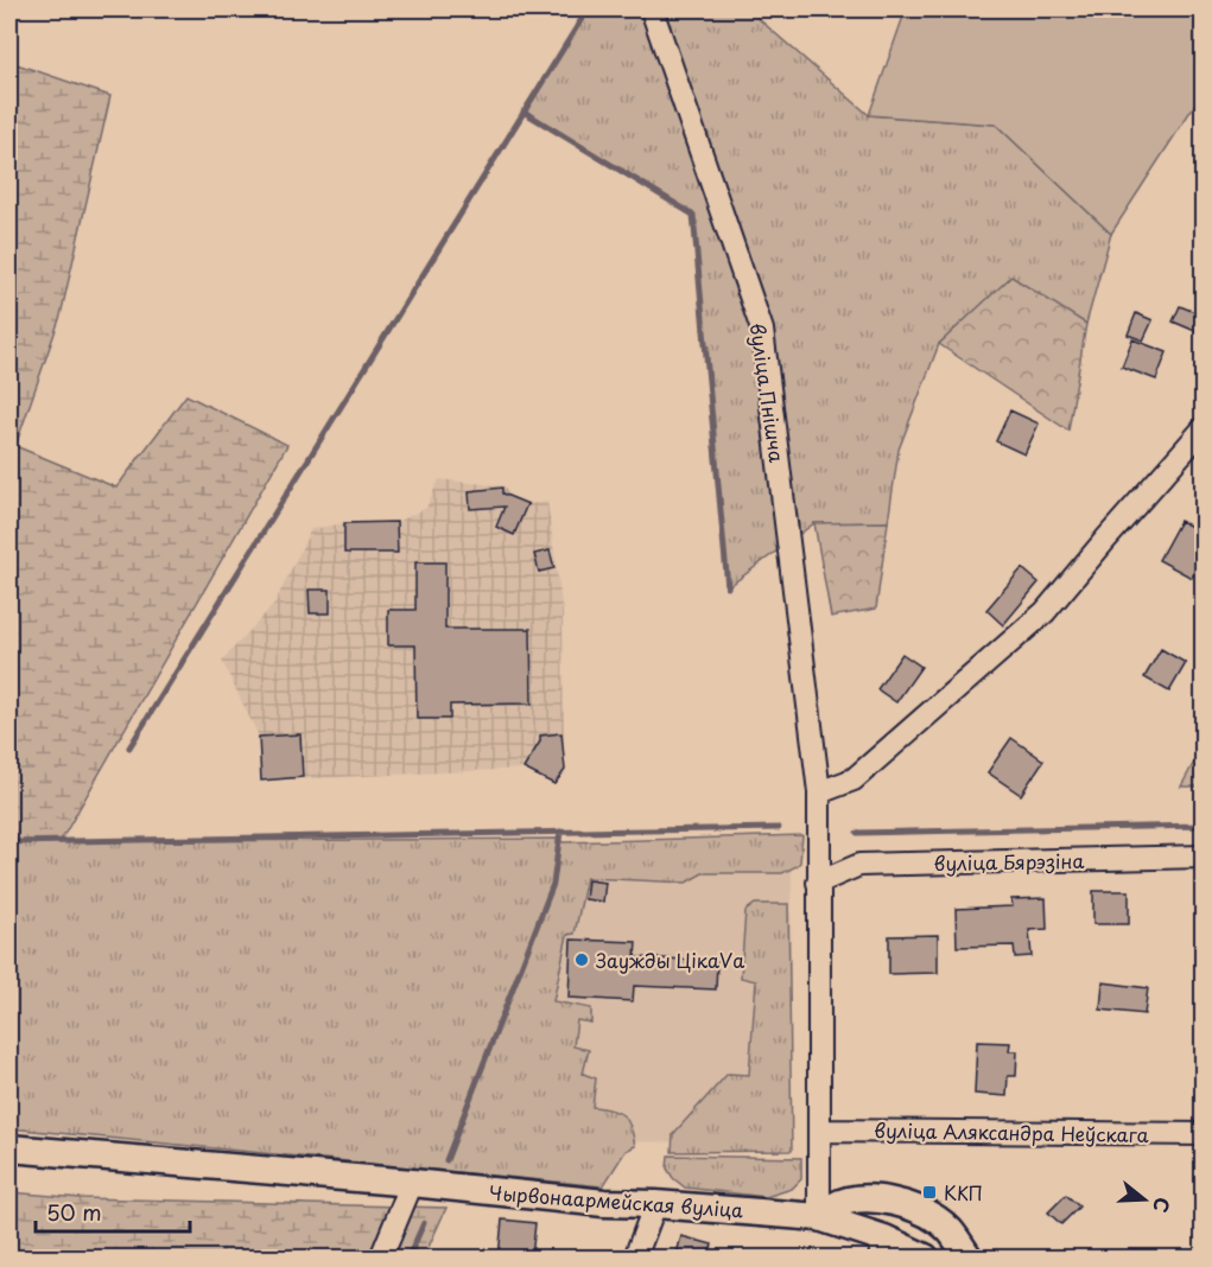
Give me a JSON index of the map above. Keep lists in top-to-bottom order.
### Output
{
  "streets": {
    "main road": ["Чырвонаармейская вуліца"],
    "street": ["вуліца Пнішча", "вуліца Бярэзіна", "вуліца Аляксандра Неўскага"]
  },
  "crossings": [
    ["вуліца Пнішча", "вуліца Бярэзіна"],
    ["вуліца Пнішча", "вуліца Аляксандра Неўскага"],
    ["вуліца Пнішча", "Чырвонаармейская вуліца"]
  ],
  "places": {
    "other": ["Заужды ЦікаVа"],
    "transit": ["ККП"]
  },
  "scale_bar": "50 m",
  "north": "right"
}
